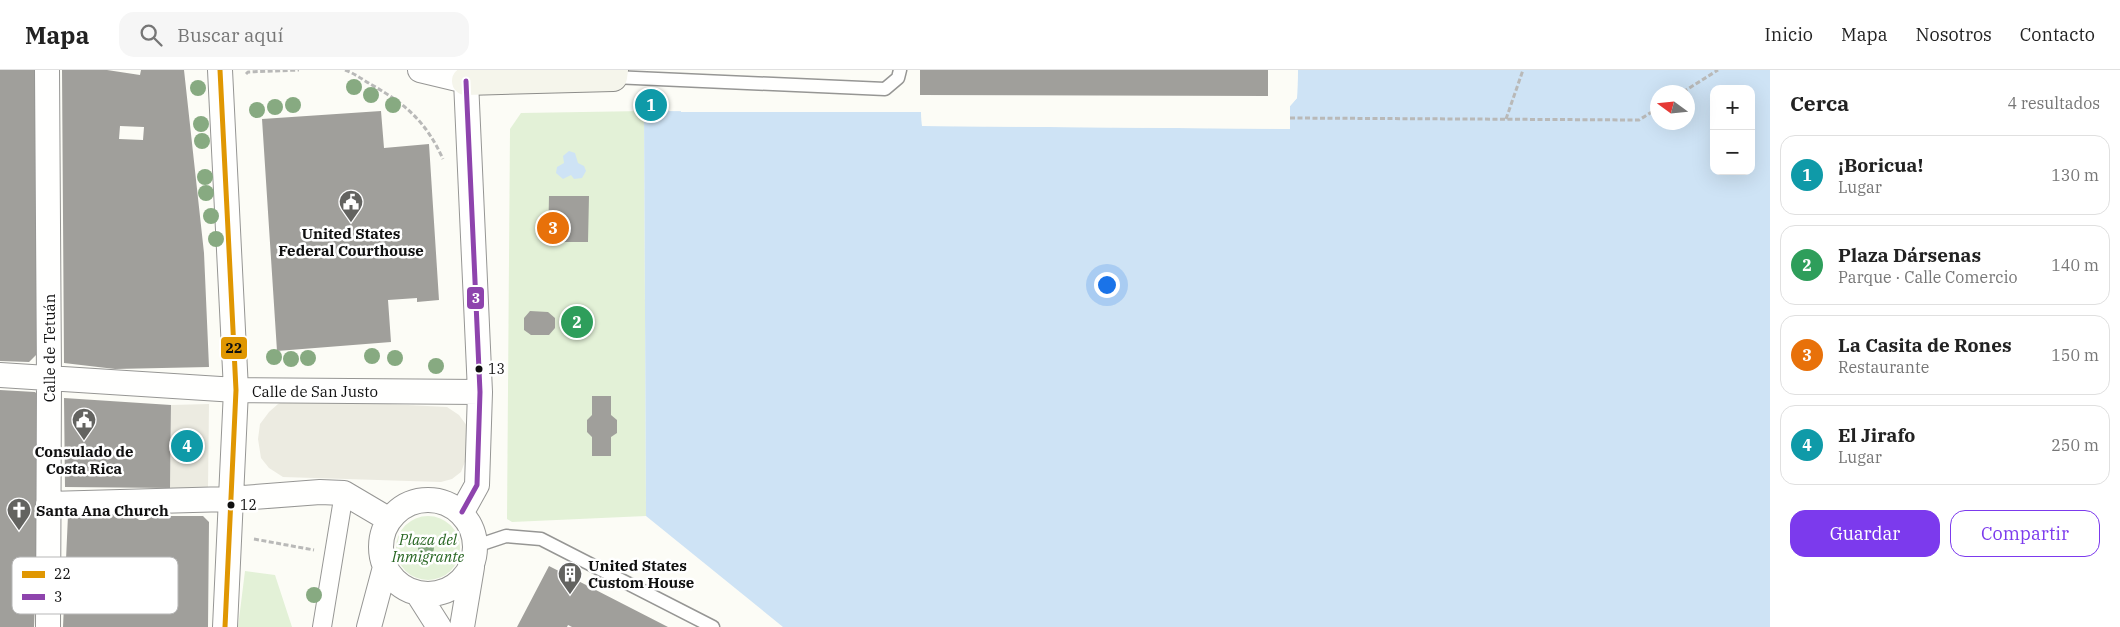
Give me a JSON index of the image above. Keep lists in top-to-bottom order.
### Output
{
  "streets": {
    "street": ["Calle de Tetuán", "Calle de San Justo"]
  },
  "crossings": [
    ["Calle de Tetuán", "Calle de San Justo"]
  ],
  "parks": ["Plaza del Inmigrante"],
  "places": {
    "public building": ["United States Federal Courthouse", "Consulado de Costa Rica"],
    "other": ["13", "12"],
    "church": ["Santa Ana Church"],
    "building": ["United States Custom House"]
  },
  "lines": ["transit line 22", "transit line 3"],
  "legend": ["22", "3"],
  "north": "left",
  "page": {
    "header": "Mapa",
    "search": "Buscar aquí",
    "nav": [
      "Inicio",
      "Mapa",
      "Nosotros",
      "Contacto"
    ],
    "heading": ["Cerca", "4 resultados"],
    "map_buttons": ["+", "−"],
    "pins": [
      "1",
      "3",
      "2",
      "4"
    ],
    "list": [
      {
        "mark": "1",
        "name": "¡Boricua!",
        "note": "Lugar",
        "value": "130 m"
      },
      {
        "mark": "2",
        "name": "Plaza Dársenas",
        "note": "Parque · Calle Comercio",
        "value": "140 m"
      },
      {
        "mark": "3",
        "name": "La Casita de Rones",
        "note": "Restaurante",
        "value": "150 m"
      },
      {
        "mark": "4",
        "name": "El Jirafo",
        "note": "Lugar",
        "value": "250 m"
      }
    ],
    "buttons": ["Guardar", "Compartir"]
  }
}
